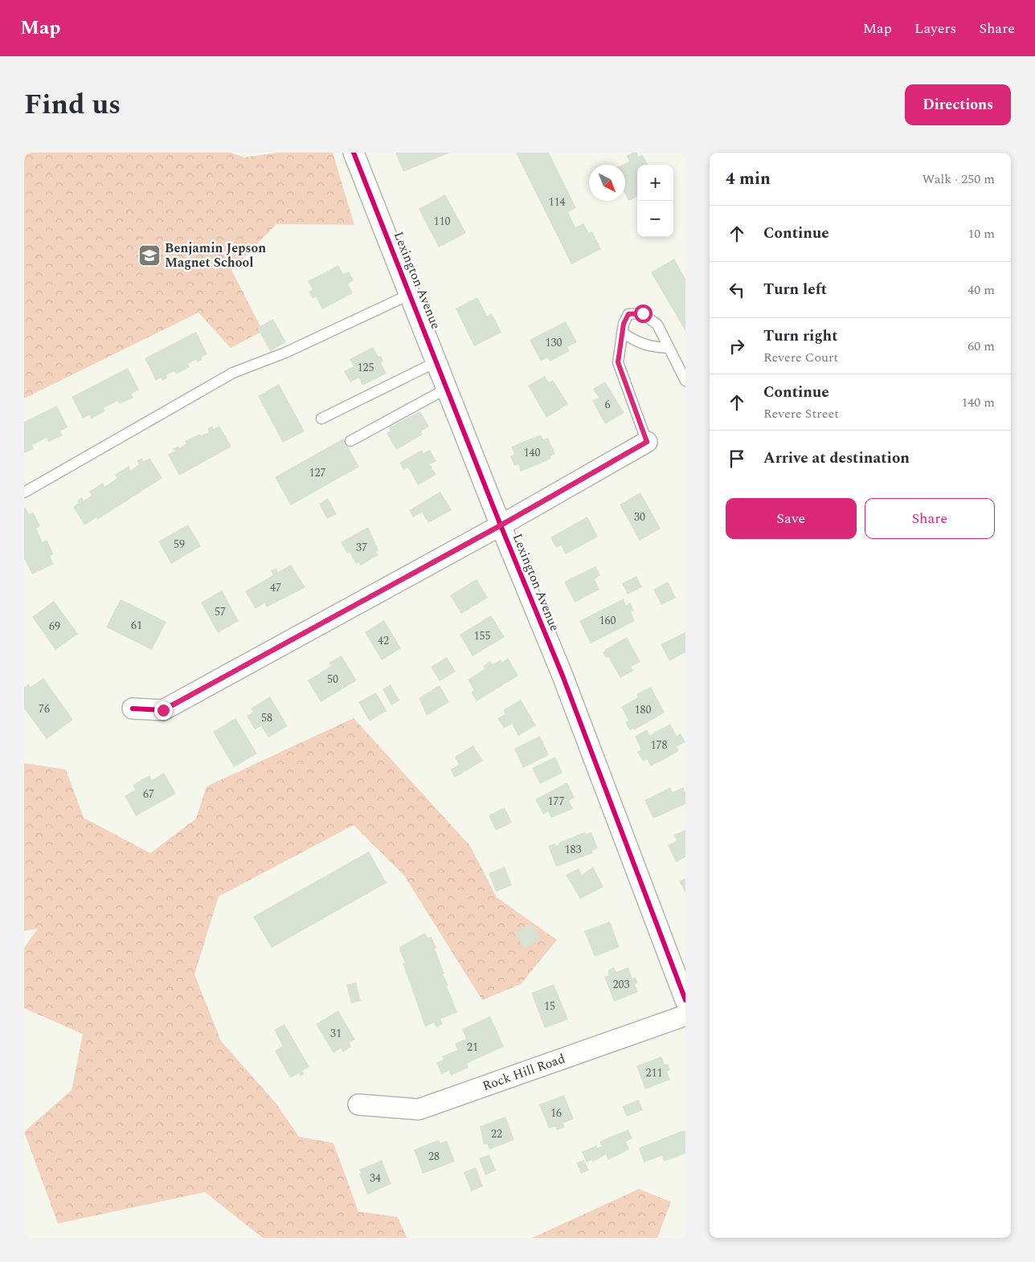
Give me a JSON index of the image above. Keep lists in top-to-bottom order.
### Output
{
  "streets": {
    "street": ["Lexington Avenue", "Rock Hill Road"]
  },
  "places": {
    "school or university": ["Benjamin Jepson Magnet School"]
  },
  "house_numbers": [
    "114",
    "110",
    "130",
    "125",
    "6",
    "140",
    "127",
    "30",
    "59",
    "37",
    "47",
    "57",
    "160",
    "61",
    "69",
    "155",
    "42",
    "50",
    "76",
    "180",
    "58",
    "178",
    "67",
    "177",
    "183",
    "203",
    "15",
    "31",
    "21",
    "211",
    "16",
    "22",
    "28",
    "34"
  ],
  "north": "bottom right",
  "page": {
    "header": "Map",
    "nav": ["Map", "Layers", "Share"],
    "title": "Find us",
    "buttons": [
      "Directions",
      ["Save", "Share"]
    ],
    "heading": ["4 min", "Walk · 250 m"],
    "map_buttons": ["+", "−"],
    "list": [
      ["Continue", "10 m"],
      ["Turn left", "40 m"],
      ["Turn right", "Revere Court", "60 m"],
      ["Continue", "Revere Street", "140 m"],
      "Arrive at destination"
    ]
  }
}
